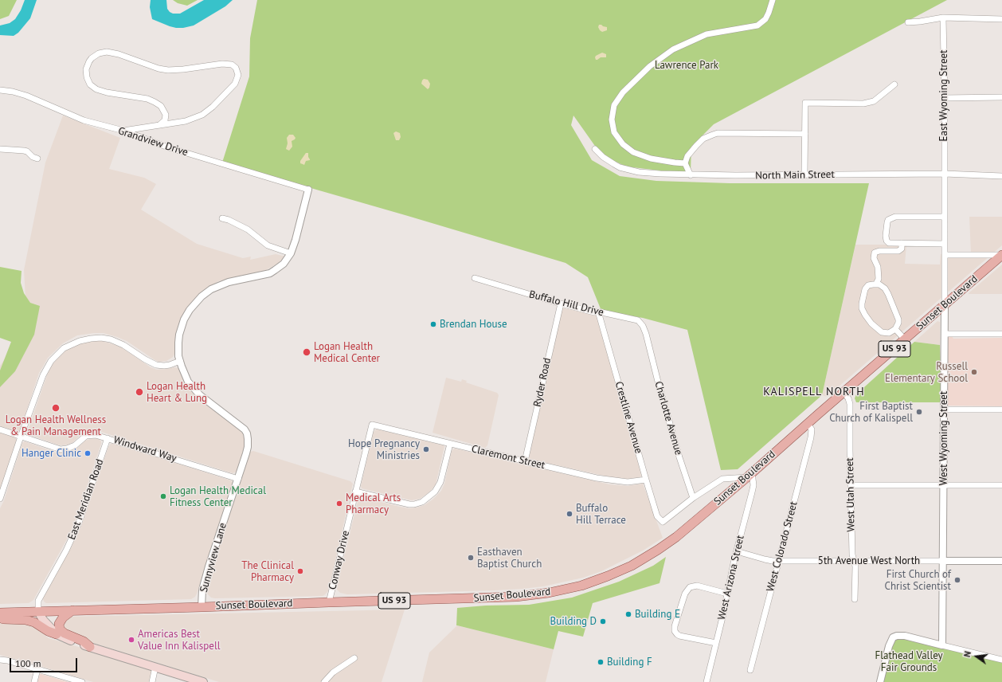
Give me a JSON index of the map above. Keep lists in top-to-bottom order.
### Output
{
  "streets": {
    "main road": ["Sunset Boulevard", "US 93"],
    "street": [
      "East Wyoming Street",
      "Grandview Drive",
      "North Main Street",
      "Buffalo Hill Drive",
      "Ryder Road",
      "Crestline Avenue",
      "Charlotte Avenue",
      "West Wyoming Street",
      "Windward Way",
      "Claremont Street",
      "West Utah Street",
      "East Meridian Road",
      "West Colorado Street",
      "Sunnyview Lane",
      "Conway Drive",
      "5th Avenue West North",
      "West Arizona Street"
    ]
  },
  "crossings": [
    ["East Wyoming Street", "North Main Street"],
    ["East Wyoming Street", "West Wyoming Street"],
    ["Grandview Drive", "Sunnyview Lane"],
    ["North Main Street", "West Wyoming Street"],
    ["Sunset Boulevard", "West Wyoming Street"],
    ["Sunset Boulevard", "West Utah Street"],
    ["Sunset Boulevard", "East Meridian Road"],
    ["Sunset Boulevard", "West Colorado Street"],
    ["Sunset Boulevard", "Sunnyview Lane"],
    ["Sunset Boulevard", "Conway Drive"],
    ["Sunset Boulevard", "West Arizona Street"],
    ["Buffalo Hill Drive", "Ryder Road"],
    ["Buffalo Hill Drive", "Crestline Avenue"],
    ["Buffalo Hill Drive", "Charlotte Avenue"],
    ["Ryder Road", "Claremont Street"],
    ["Crestline Avenue", "Charlotte Avenue"],
    ["Crestline Avenue", "Claremont Street"],
    ["West Wyoming Street", "5th Avenue West North"],
    ["Windward Way", "East Meridian Road"],
    ["Windward Way", "Sunnyview Lane"],
    ["Claremont Street", "Conway Drive"],
    ["West Utah Street", "5th Avenue West North"],
    ["West Colorado Street", "5th Avenue West North"],
    ["5th Avenue West North", "West Arizona Street"]
  ],
  "districts": ["KALISPELL NORTH"],
  "parks": ["Lawrence Park", "Flathead Valley Fair Grounds"],
  "places": [
    "Brendan House",
    "Logan Health Medical Center",
    "Russell Elementary School",
    "Logan Health Heart & Lung",
    "Logan Health Wellness & Pain Management",
    "First Baptist Church of Kalispell",
    "Hope Pregnancy Ministries",
    "Hanger Clinic",
    "Logan Health Medical Fitness Center",
    "Medical Arts Pharmacy",
    "Buffalo Hill Terrace",
    "Easthaven Baptist Church",
    "The Clinical Pharmacy",
    "First Church of Christ Scientist",
    "Building E",
    "Building D",
    "Americas Best Value Inn Kalispell",
    "Building F"
  ],
  "scale_bar": "100 m",
  "north": "left"
}
